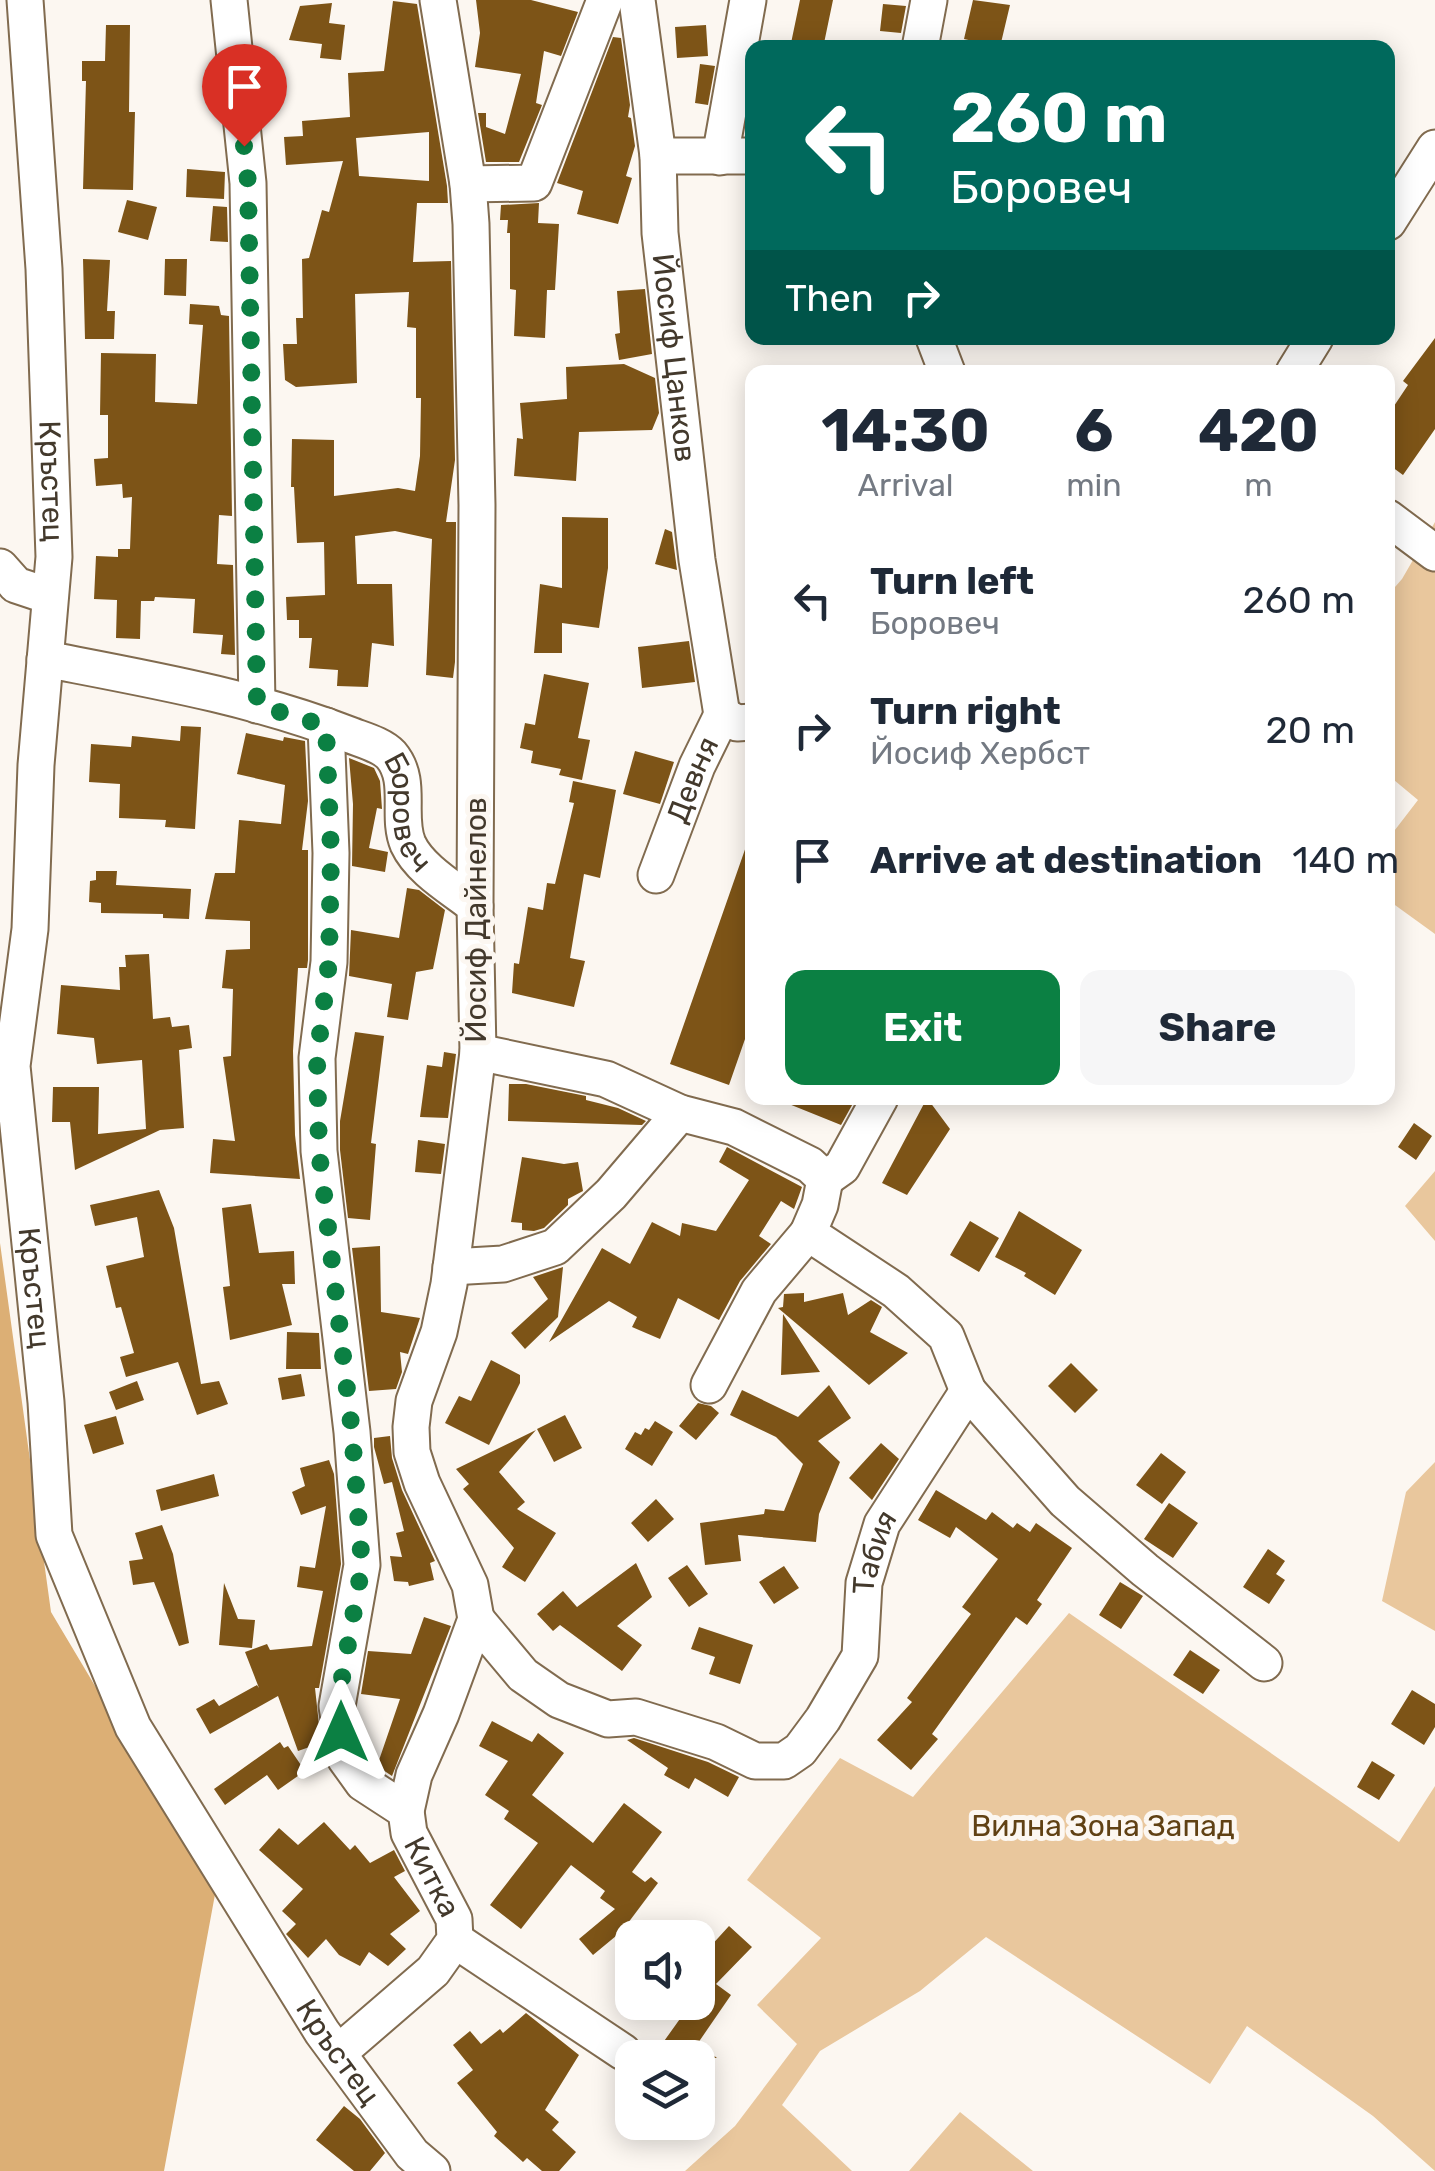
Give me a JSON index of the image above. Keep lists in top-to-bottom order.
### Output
{
  "streets": {
    "street": [
      "Йосиф Цанков",
      "Кръстец",
      "Девня",
      "Боровеч",
      "Йосиф Дайнелов",
      "Табия",
      "Китка"
    ]
  },
  "crossings": [
    ["Йосиф Цанков", "Девня"],
    ["Кръстец", "Боровеч"],
    ["Кръстец", "Китка"],
    ["Боровеч", "Йосиф Дайнелов"],
    ["Боровеч", "Китка"],
    ["Йосиф Дайнелов", "Табия"]
  ],
  "parks": ["Вилна Зона Запад"],
  "page": {
    "turn": ["260 m", "Боровеч"],
    "then": "Then",
    "eta": [
      "14:30",
      "Arrival",
      "6",
      "min",
      "420",
      "m"
    ],
    "list": [
      {
        "name": "Turn left",
        "note": "Боровеч",
        "value": "260 m"
      },
      {
        "name": "Turn right",
        "note": "Йосиф Хербст",
        "value": "20 m"
      },
      {
        "name": "Arrive at destination",
        "value": "140 m"
      }
    ],
    "buttons": ["Exit", "Share"]
  }
}
